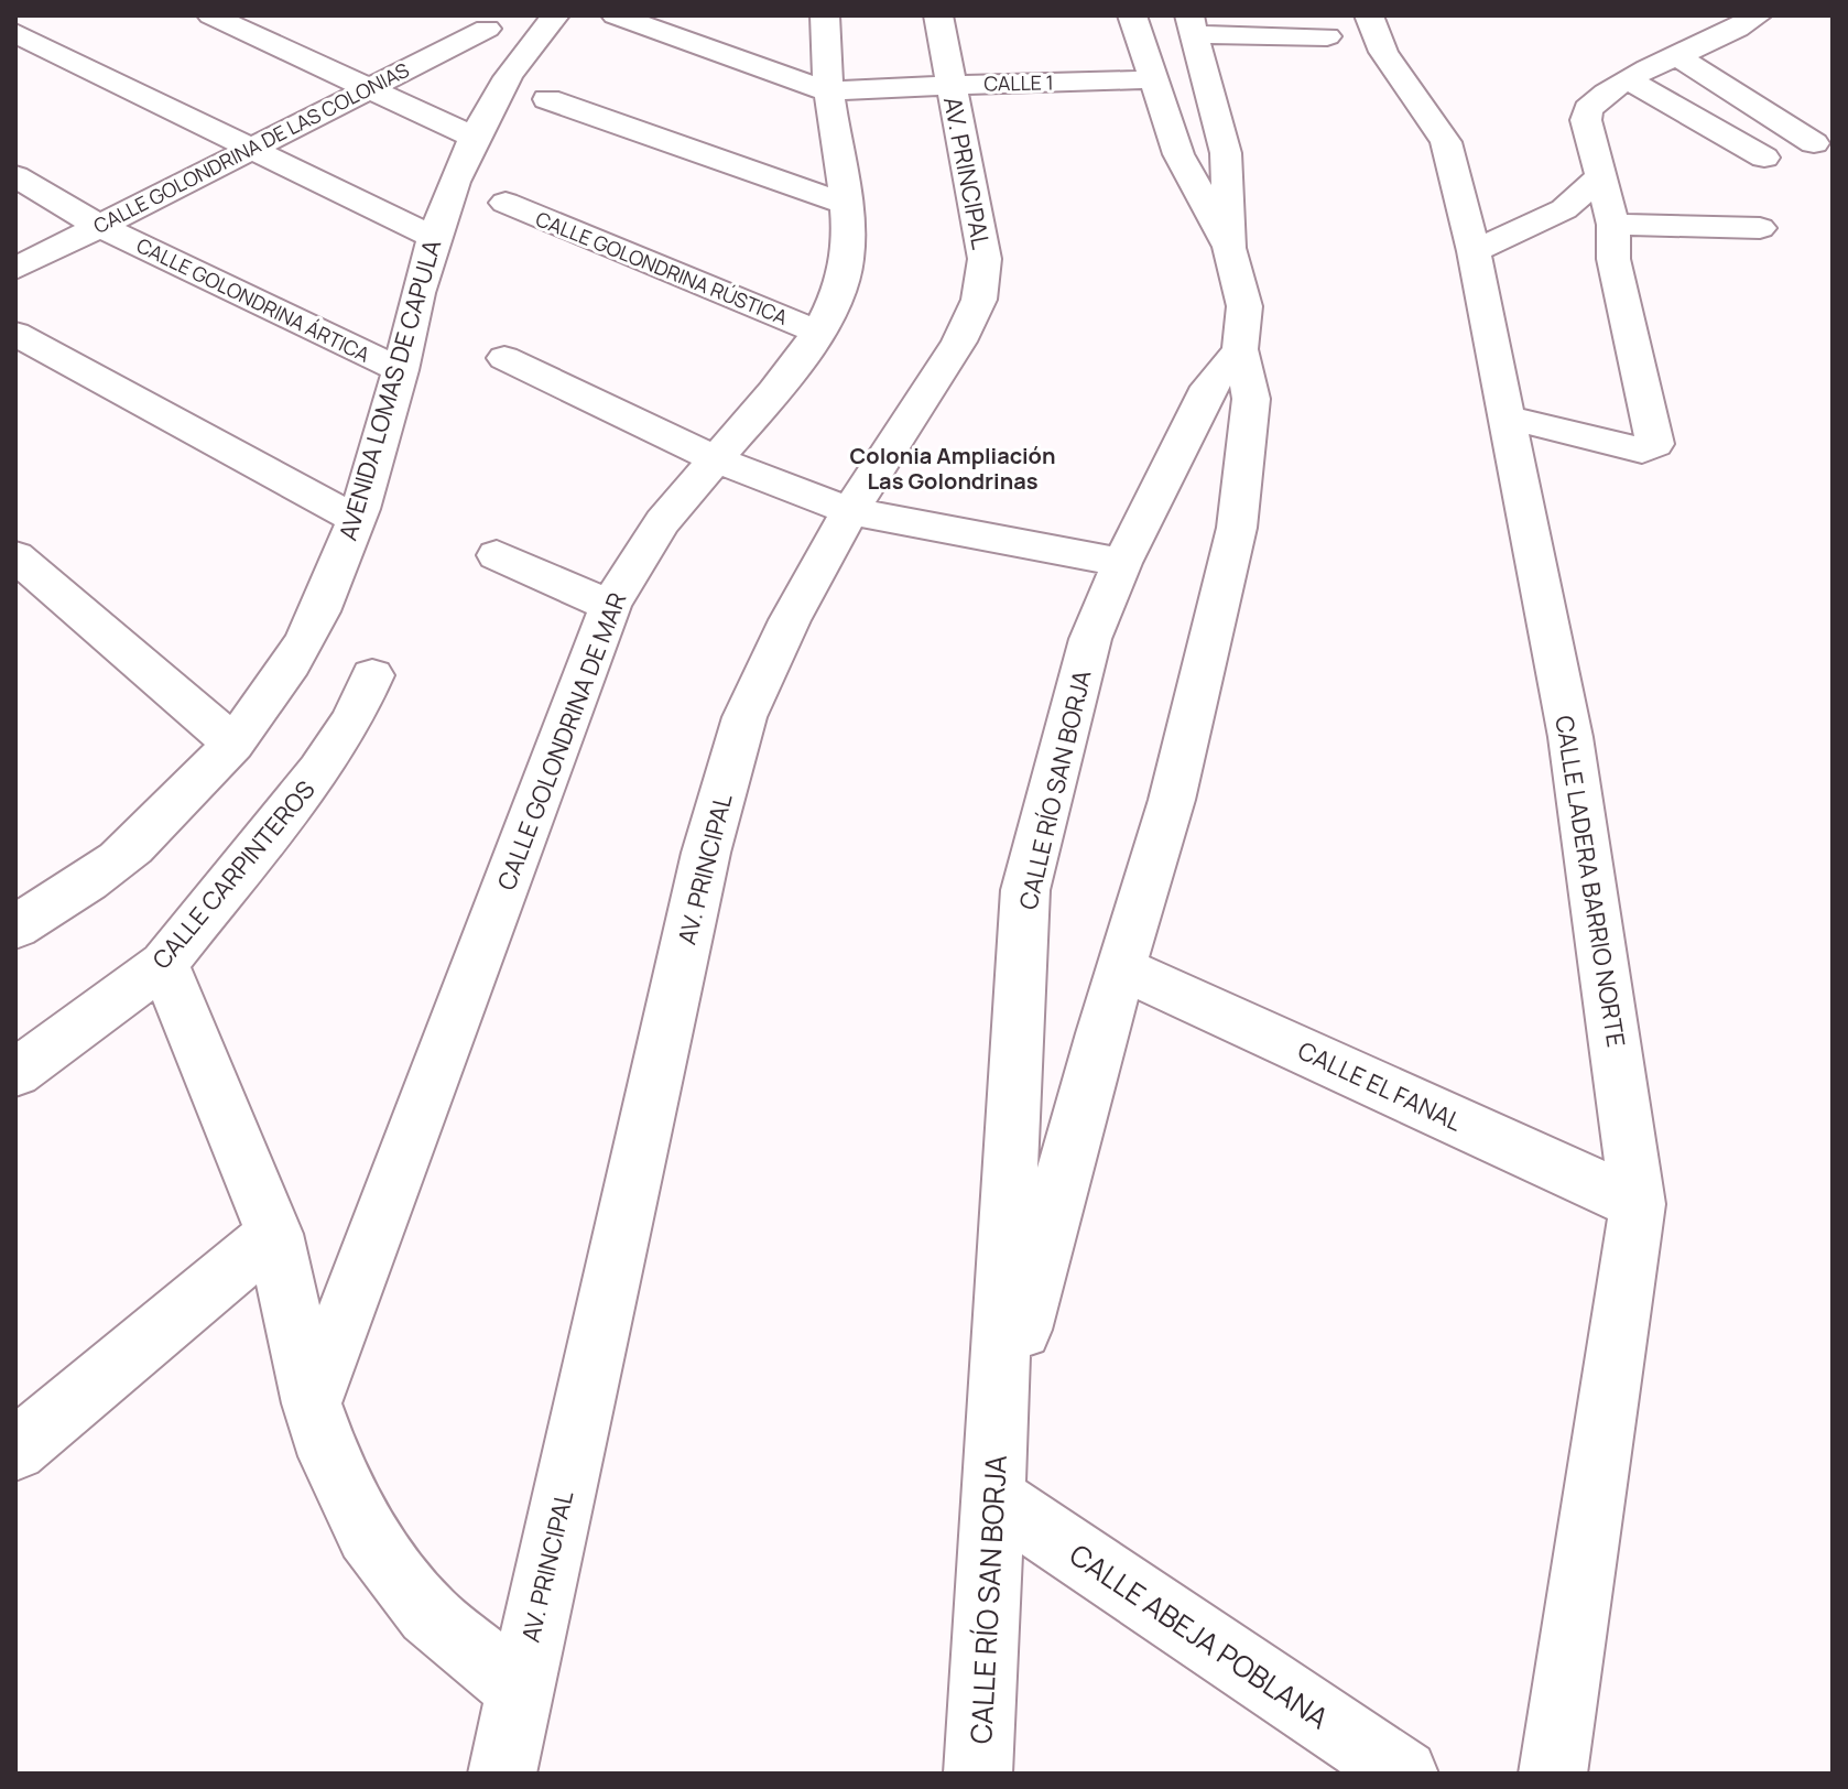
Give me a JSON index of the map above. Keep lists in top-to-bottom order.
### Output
{
  "streets": {
    "street": [
      "CALLE 1",
      "CALLE GOLONDRINA DE LAS COLONIAS",
      "AV. PRINCIPAL",
      "CALLE GOLONDRINA RÚSTICA",
      "CALLE GOLONDRINA ÁRTICA",
      "AVENIDA LOMAS DE CAPULA",
      "CALLE GOLONDRINA DE MAR",
      "CALLE RÍO SAN BORJA",
      "CALLE CARPINTEROS",
      "CALLE LADERA BARRIO NORTE",
      "CALLE EL FANAL",
      "CALLE ABEJA POBLANA"
    ]
  },
  "crossings": [
    ["CALLE 1", "AV. PRINCIPAL"],
    ["CALLE 1", "CALLE GOLONDRINA DE MAR"],
    ["CALLE 1", "CALLE RÍO SAN BORJA"],
    ["CALLE GOLONDRINA DE LAS COLONIAS", "CALLE GOLONDRINA ÁRTICA"],
    ["CALLE GOLONDRINA RÚSTICA", "CALLE GOLONDRINA DE MAR"],
    ["CALLE GOLONDRINA ÁRTICA", "AVENIDA LOMAS DE CAPULA"],
    ["CALLE RÍO SAN BORJA", "CALLE EL FANAL"],
    ["CALLE RÍO SAN BORJA", "CALLE ABEJA POBLANA"],
    ["CALLE LADERA BARRIO NORTE", "CALLE EL FANAL"]
  ],
  "districts": ["Colonia Ampliación Las Golondrinas"]
}
